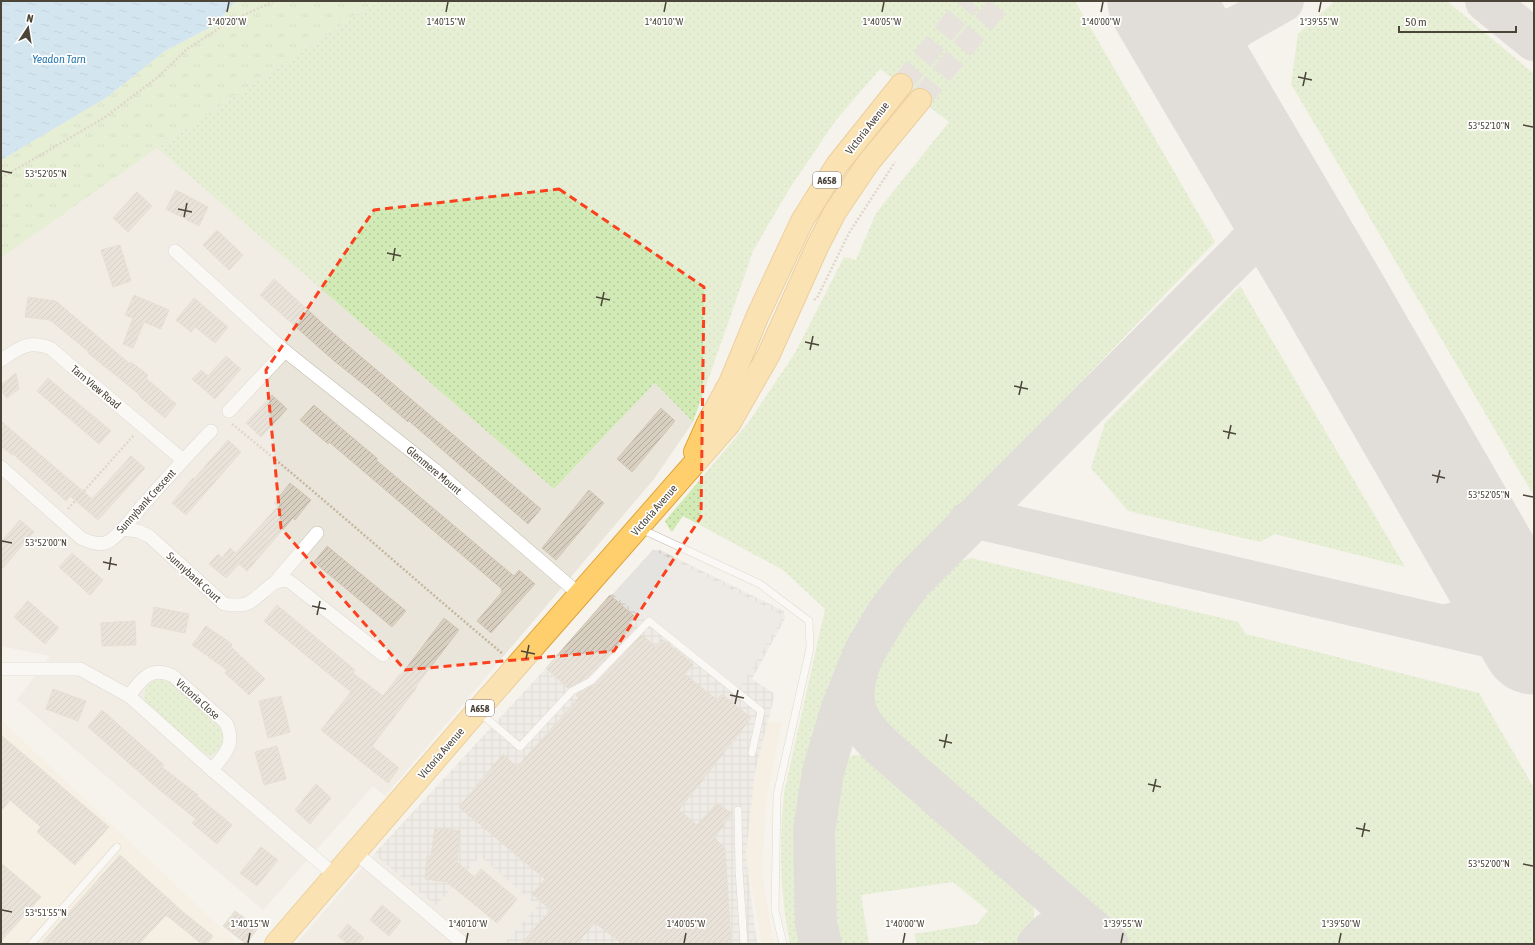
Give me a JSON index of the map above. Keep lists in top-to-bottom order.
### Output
{
  "streets": {
    "highway": ["Victoria Avenue", "A658"],
    "street": [
      "Tarn View Road",
      "Glenmere Mount",
      "Sunnybank Crescent",
      "Sunnybank Court",
      "Victoria Close"
    ]
  },
  "crossings": [
    ["Victoria Avenue", "Glenmere Mount"],
    ["Tarn View Road", "Sunnybank Crescent"],
    ["Sunnybank Crescent", "Sunnybank Court"]
  ],
  "water": ["Yeadon Tarn"],
  "scale_bar": "50 m",
  "north": "top",
  "coordinates": [
    "1°40'20\"W",
    "1°40'15\"W",
    "1°40'10\"W",
    "1°40'05\"W",
    "1°40'00\"W",
    "1°39'55\"W",
    "53°52'10\"N",
    "53°52'05\"N",
    "53°52'00\"N",
    "53°51'55\"N",
    "1°39'50\"W"
  ]
}
